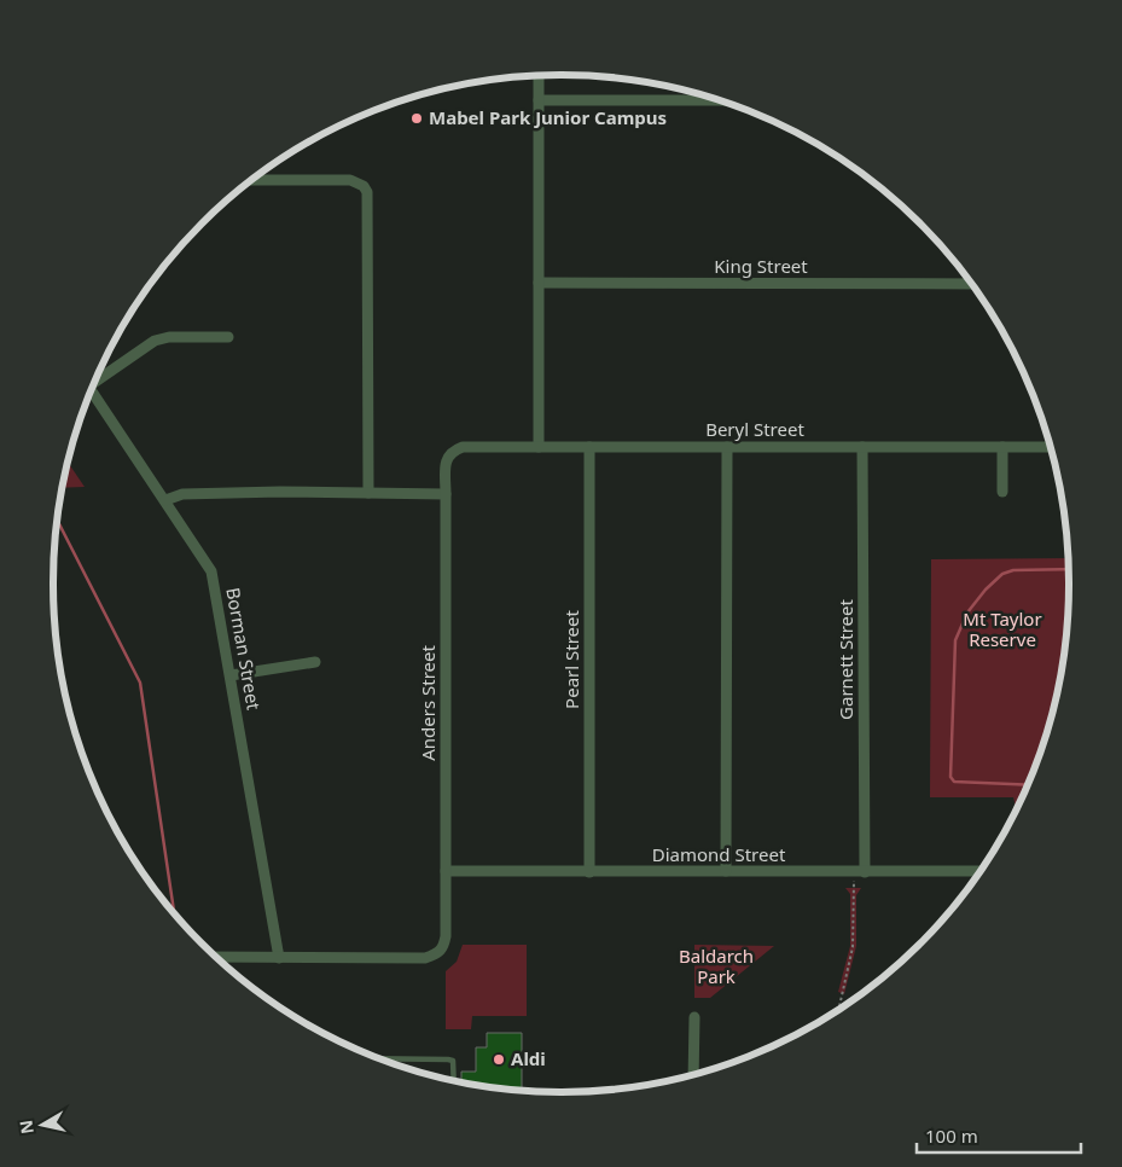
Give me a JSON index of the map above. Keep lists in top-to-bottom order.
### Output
{
  "streets": {
    "street": [
      "King Street",
      "Beryl Street",
      "Borman Street",
      "Pearl Street",
      "Garnett Street",
      "Anders Street",
      "Diamond Street"
    ]
  },
  "crossings": [
    ["Beryl Street", "Pearl Street"],
    ["Beryl Street", "Garnett Street"],
    ["Beryl Street", "Anders Street"],
    ["Borman Street", "Anders Street"],
    ["Pearl Street", "Diamond Street"],
    ["Garnett Street", "Diamond Street"],
    ["Anders Street", "Diamond Street"]
  ],
  "parks": ["Mt Taylor Reserve", "Baldarch Park"],
  "places": ["Mabel Park Junior Campus", "Aldi"],
  "scale_bar": "100 m",
  "north": "left"
}
